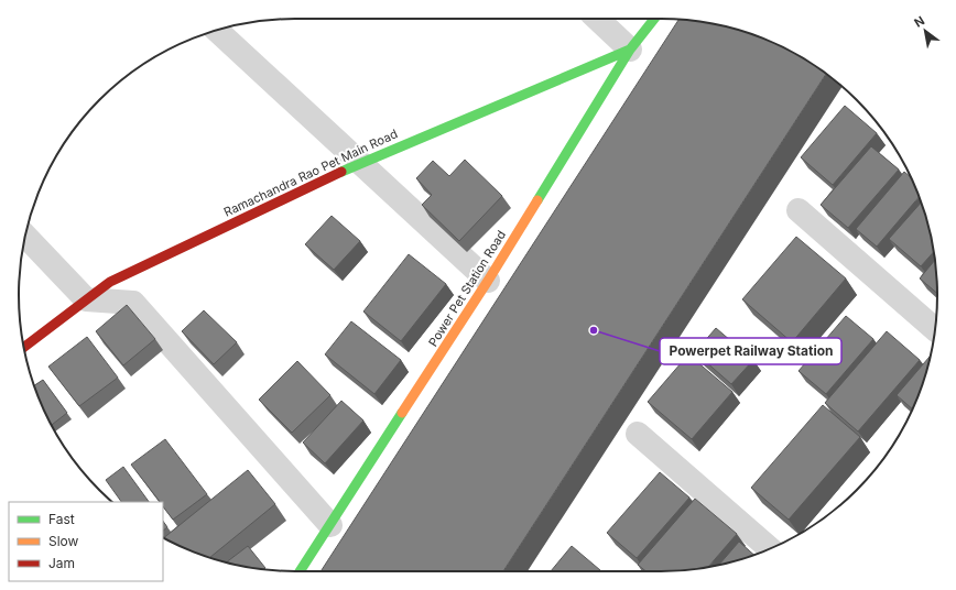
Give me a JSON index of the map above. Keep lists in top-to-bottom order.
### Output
{
  "streets": {
    "street": ["Ramachandra Rao Pet Main Road", "Power Pet Station Road"]
  },
  "crossings": [
    ["Ramachandra Rao Pet Main Road", "Power Pet Station Road"]
  ],
  "places": ["Powerpet Railway Station"],
  "legend": ["Fast", "Slow", "Jam"],
  "north": "top left"
}
